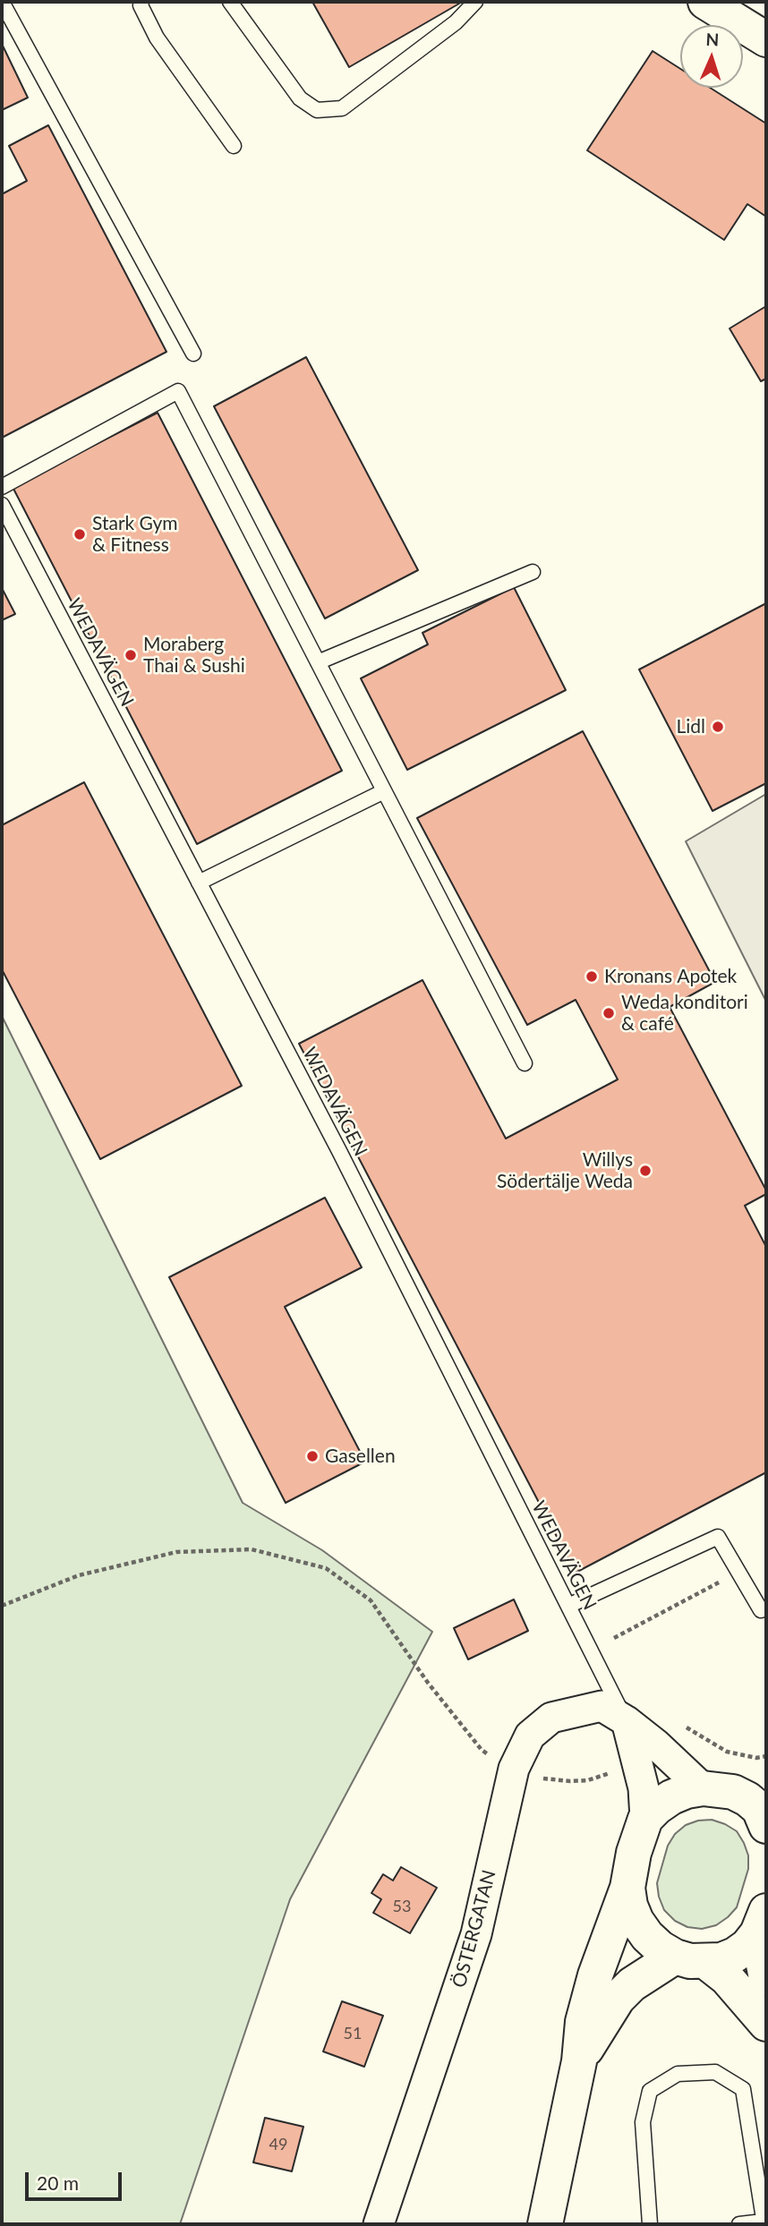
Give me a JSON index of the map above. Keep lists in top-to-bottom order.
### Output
{
  "streets": {
    "street": ["ÖSTERGATAN"],
    "lane": ["WEDAVÄGEN"]
  },
  "crossings": [
    ["WEDAVÄGEN", "ÖSTERGATAN"]
  ],
  "places": [
    "Stark Gym & Fitness",
    "Moraberg Thai & Sushi",
    "Lidl",
    "Kronans Apotek",
    "Weda konditori & café",
    "Willys Södertälje Weda",
    "Gasellen"
  ],
  "house_numbers": ["53", "51", "49"],
  "scale_bar": "20 m",
  "north": "top"
}
